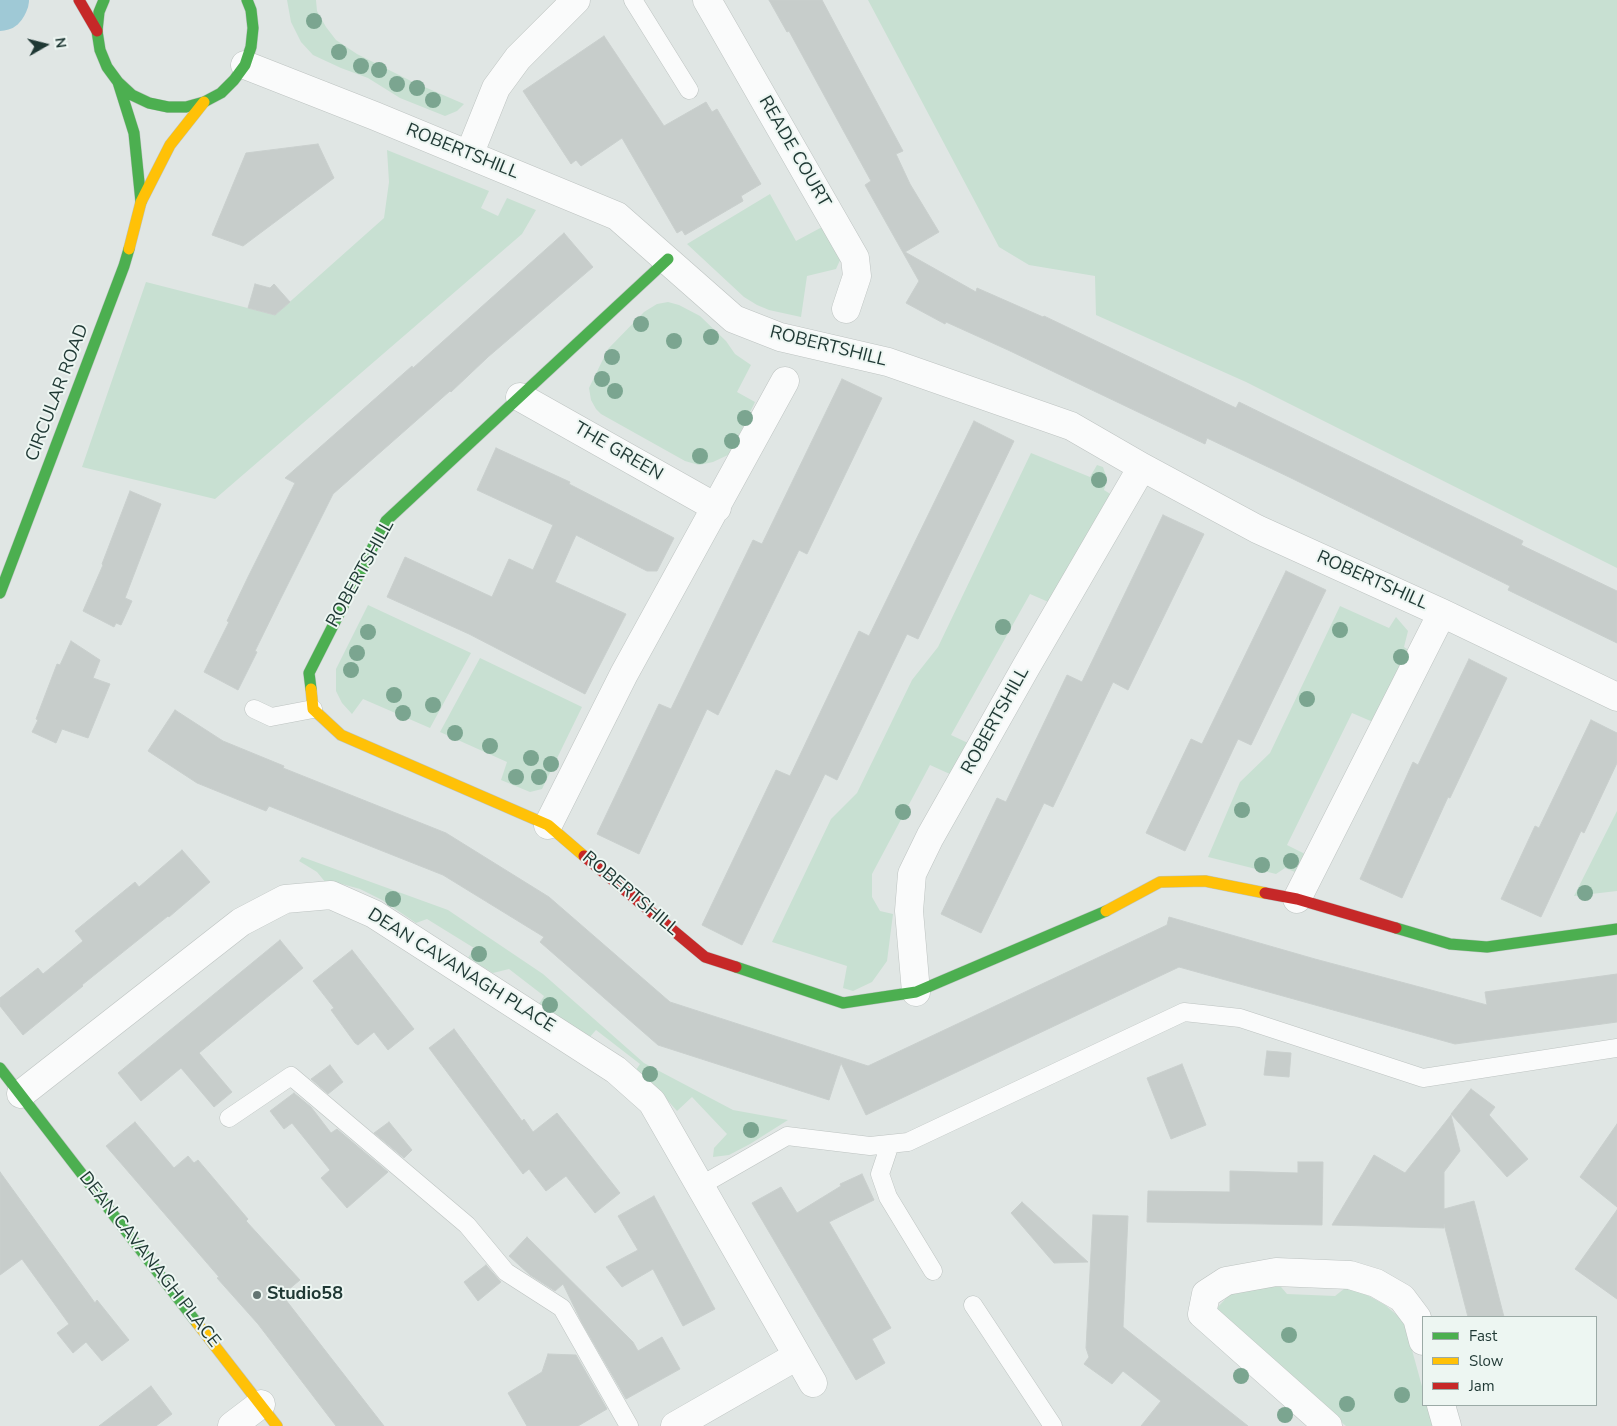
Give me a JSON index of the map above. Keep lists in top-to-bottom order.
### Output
{
  "streets": {
    "street": [
      "ROBERTSHILL",
      "READE COURT",
      "CIRCULAR ROAD",
      "THE GREEN",
      "DEAN CAVANAGH PLACE"
    ]
  },
  "crossings": [
    ["ROBERTSHILL", "THE GREEN"]
  ],
  "places": ["Studio58"],
  "legend": ["Fast", "Slow", "Jam"],
  "north": "right"
}
